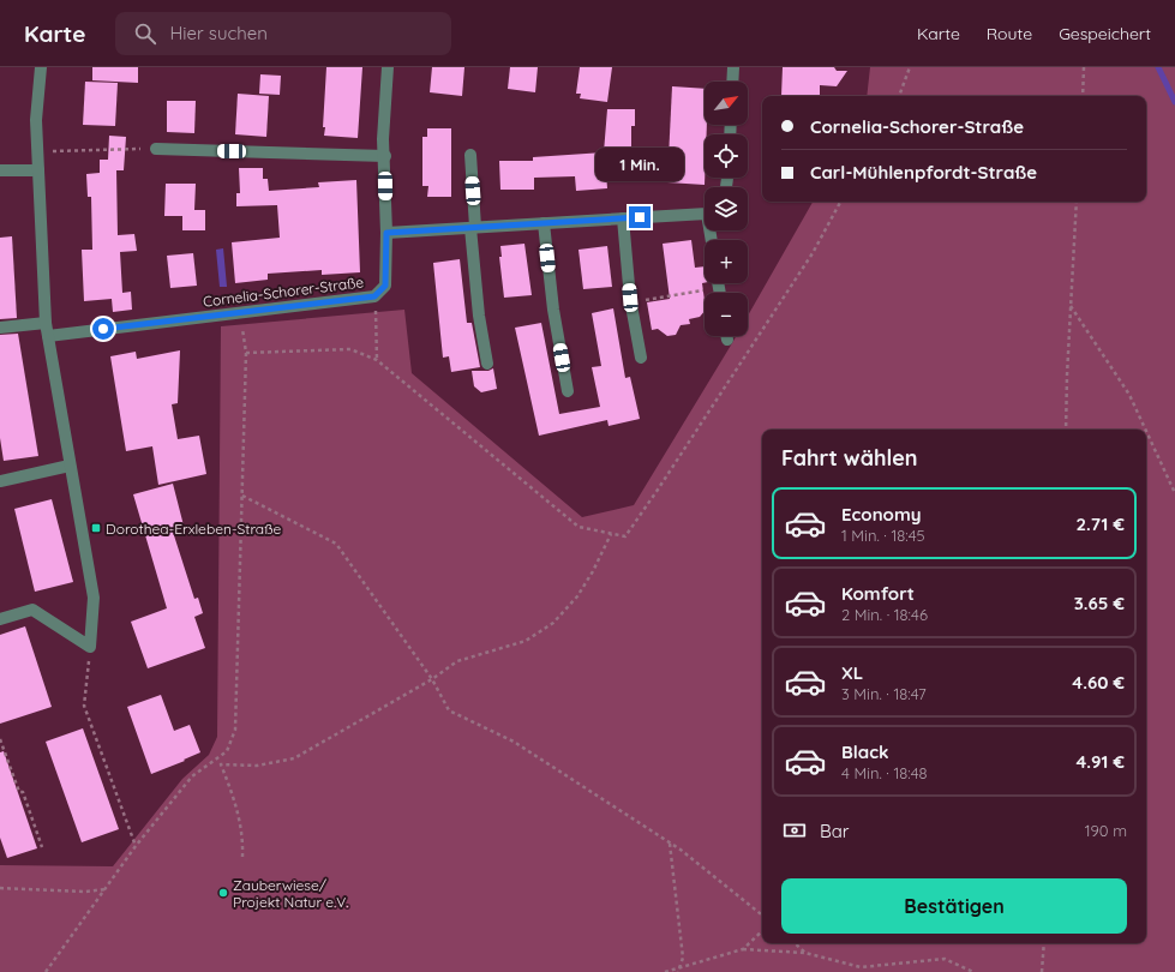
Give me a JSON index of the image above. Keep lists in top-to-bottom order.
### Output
{
  "streets": {
    "street": ["Cornelia-Schorer-Straße"]
  },
  "places": {
    "transit": ["Dorothea-Erxleben-Straße"],
    "other": ["Zauberwiese/ Projekt Natur e.V."]
  },
  "north": "top right",
  "page": {
    "header": "Karte",
    "search": "Hier suchen",
    "nav": ["Karte", "Route", "Gespeichert"],
    "map_buttons": ["+", "−"],
    "banner": ["Cornelia-Schorer-Straße", "Carl-Mühlenpfordt-Straße"],
    "bubble": "1 Min.",
    "heading": "Fahrt wählen",
    "list": [
      {
        "name": "Economy",
        "note": "1 Min. · 18:45",
        "value": "2.71 €"
      },
      {
        "name": "Komfort",
        "note": "2 Min. · 18:46",
        "value": "3.65 €"
      },
      {
        "name": "XL",
        "note": "3 Min. · 18:47",
        "value": "4.60 €"
      },
      {
        "name": "Black",
        "note": "4 Min. · 18:48",
        "value": "4.91 €"
      }
    ],
    "pay": ["Bar", "190 m"],
    "buttons": "Bestätigen"
  }
}
